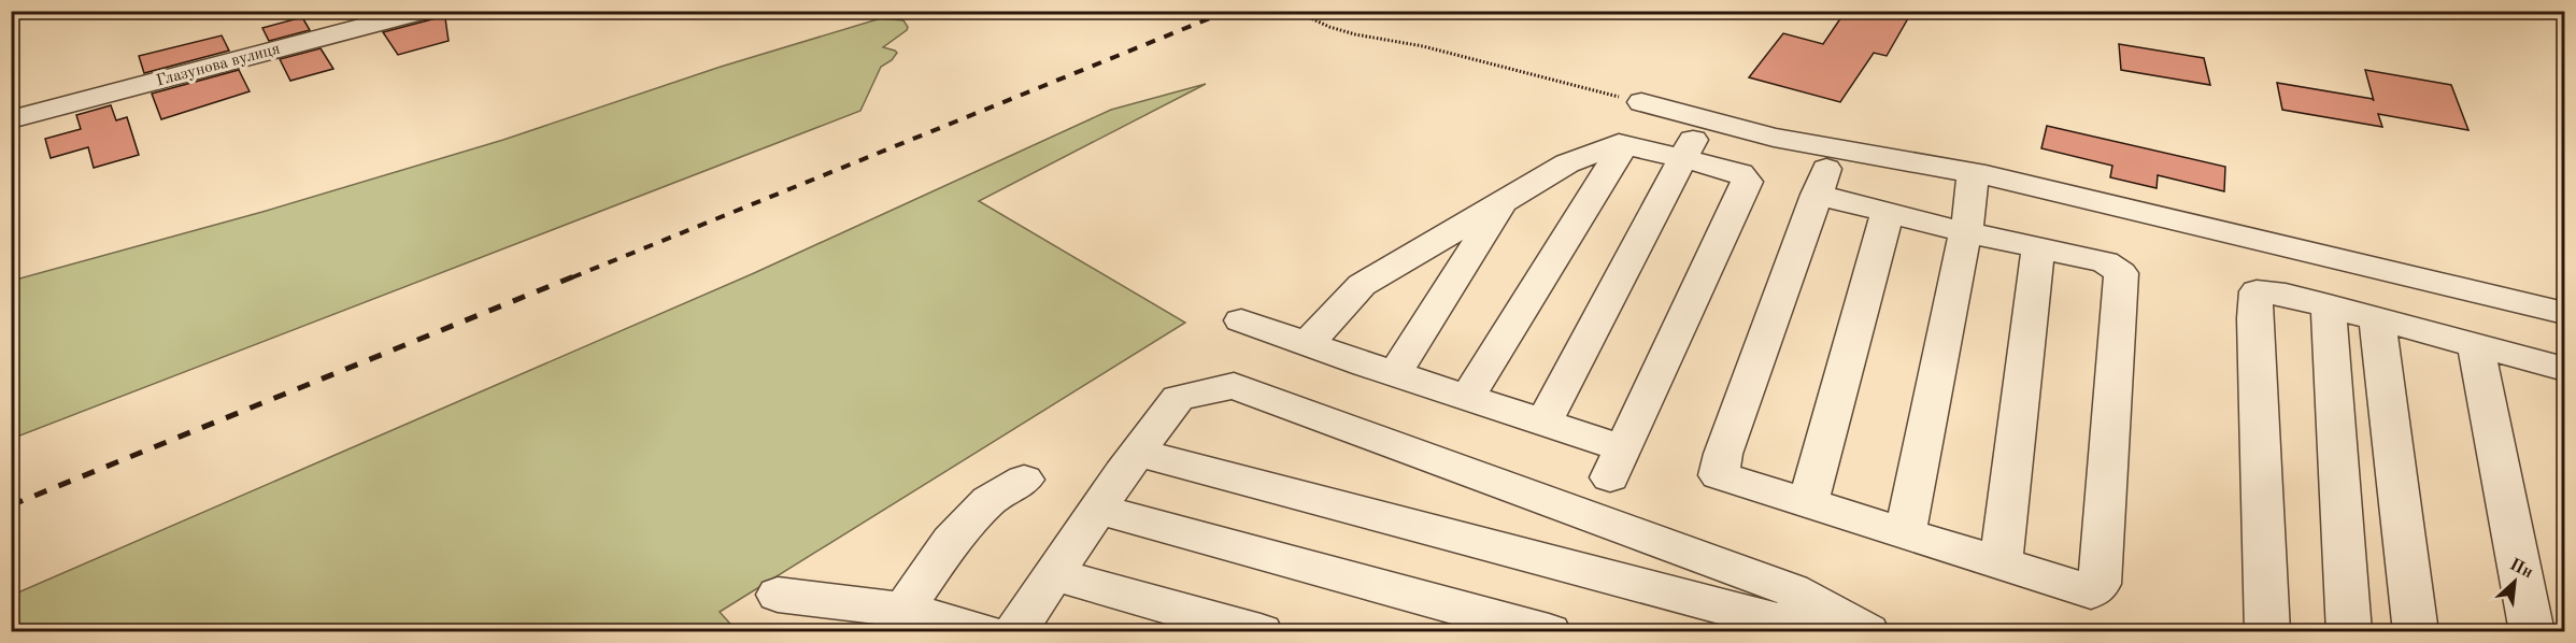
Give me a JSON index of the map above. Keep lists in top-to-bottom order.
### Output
{
  "streets": {
    "street": ["Глазунова вулиця"]
  },
  "north": "top right"
}
